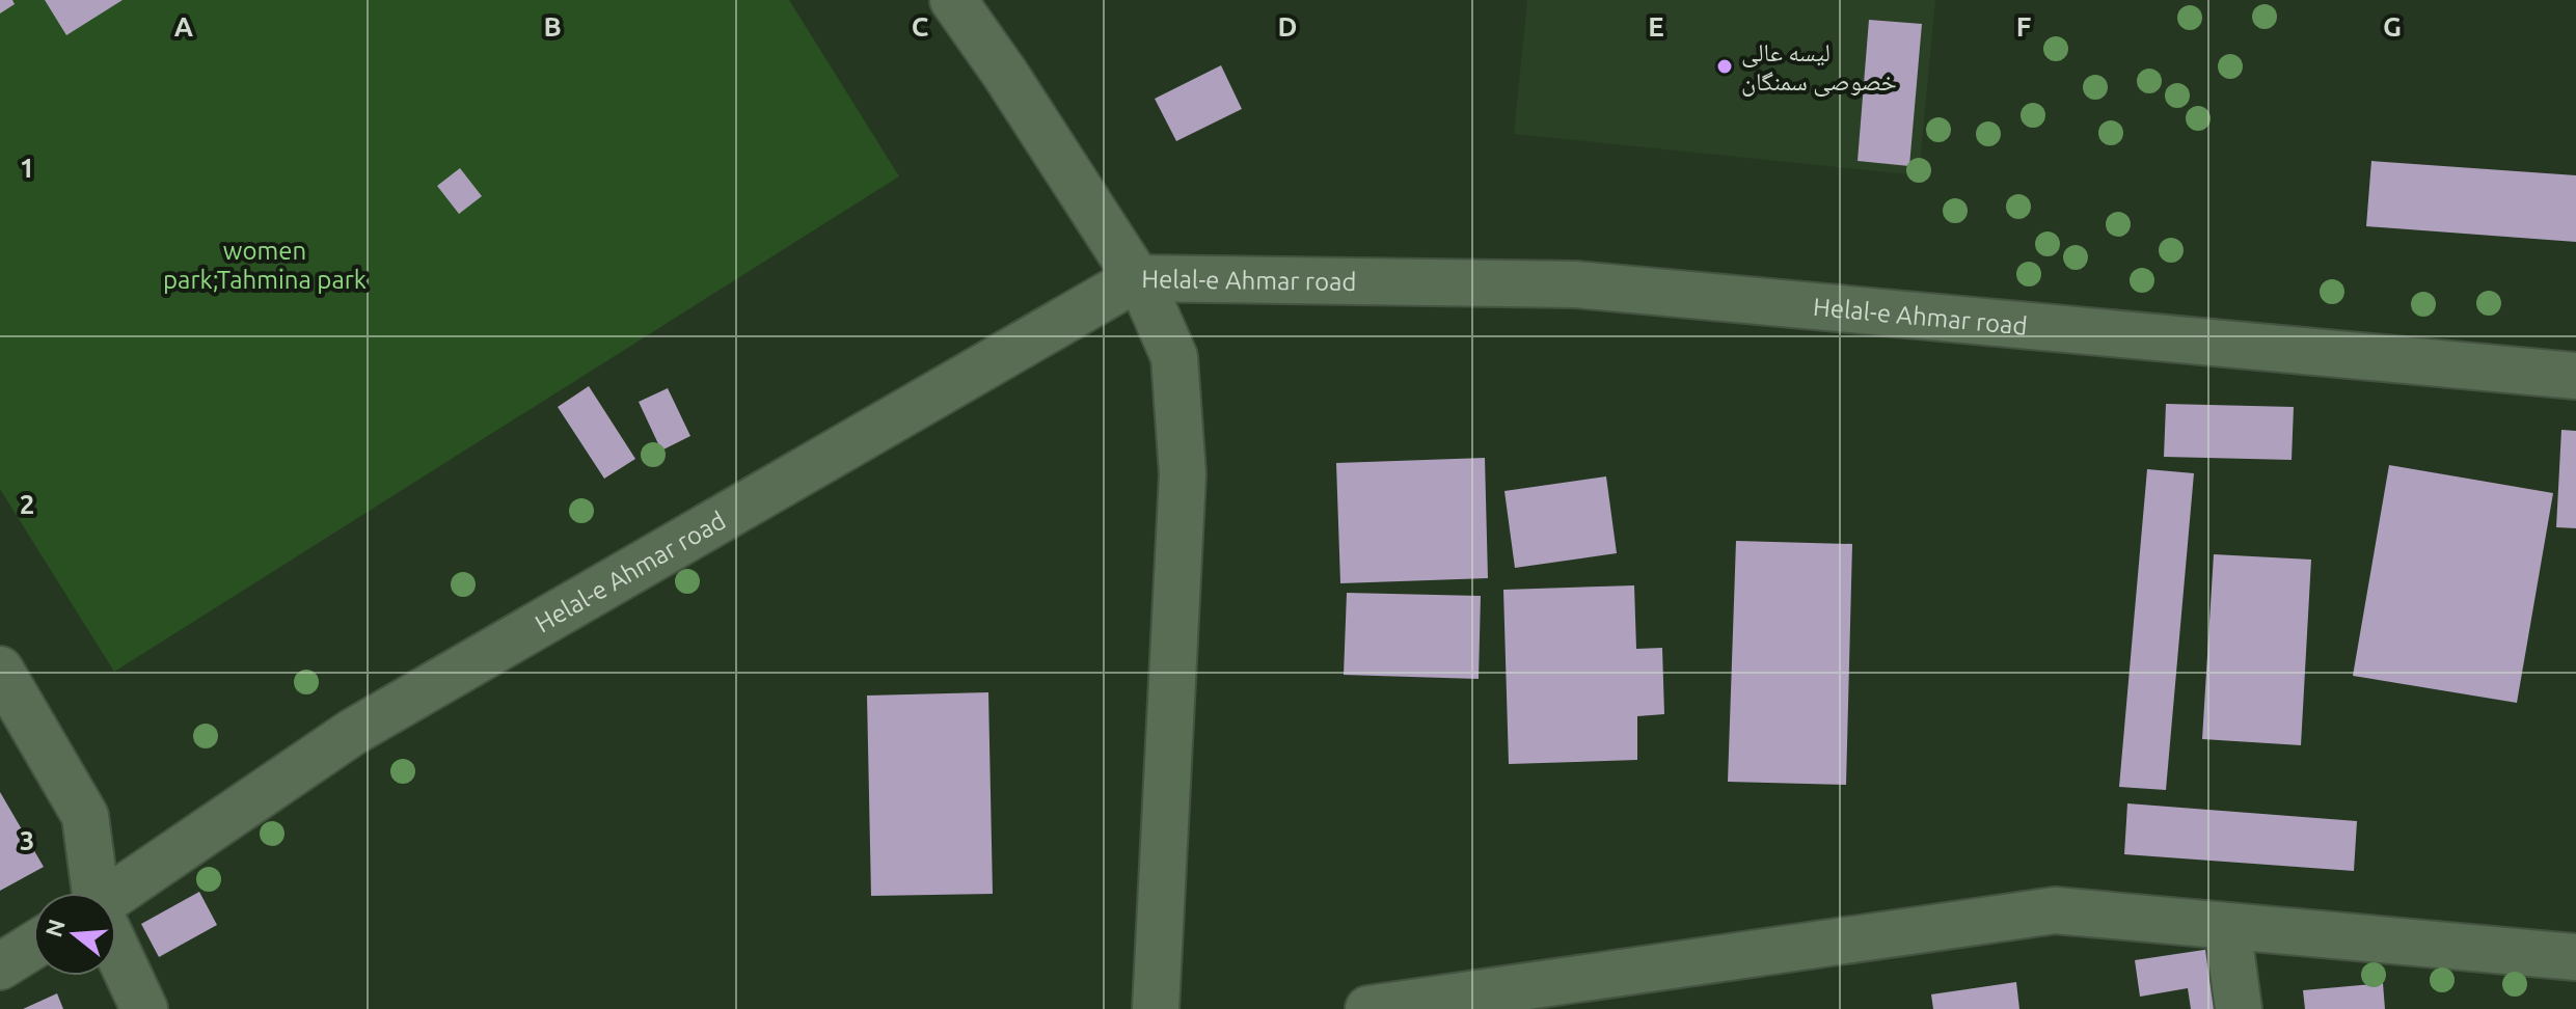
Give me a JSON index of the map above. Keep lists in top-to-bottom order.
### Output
{
  "streets": {
    "street": ["Helal-e Ahmar road"]
  },
  "parks": ["women park;Tahmina park"],
  "places": ["لیسه عالی خصوصی سمنگان"],
  "north": "left",
  "grid": {
    "columns": [
      "A",
      "B",
      "C",
      "D",
      "E",
      "F",
      "G"
    ],
    "rows": ["1", "2", "3"]
  }
}
